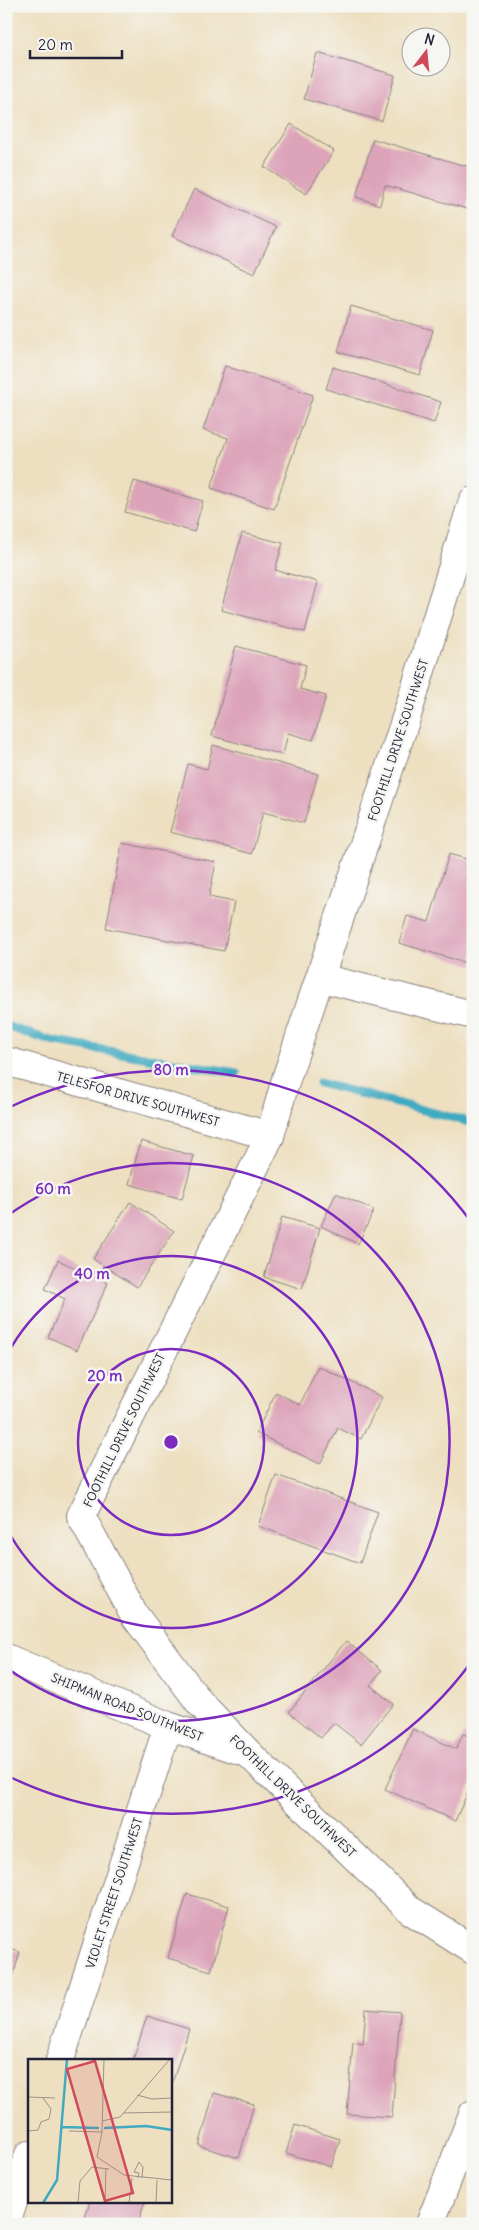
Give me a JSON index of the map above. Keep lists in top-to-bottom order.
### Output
{
  "streets": {
    "street": [
      "FOOTHILL DRIVE SOUTHWEST",
      "TELESFOR DRIVE SOUTHWEST",
      "SHIPMAN ROAD SOUTHWEST",
      "VIOLET STREET SOUTHWEST"
    ]
  },
  "crossings": [
    ["FOOTHILL DRIVE SOUTHWEST", "TELESFOR DRIVE SOUTHWEST"],
    ["FOOTHILL DRIVE SOUTHWEST", "SHIPMAN ROAD SOUTHWEST"],
    ["SHIPMAN ROAD SOUTHWEST", "VIOLET STREET SOUTHWEST"]
  ],
  "scale_bar": "20 m",
  "north": "top",
  "rings": [
    "80 m",
    "60 m",
    "40 m",
    "20 m"
  ]
}
